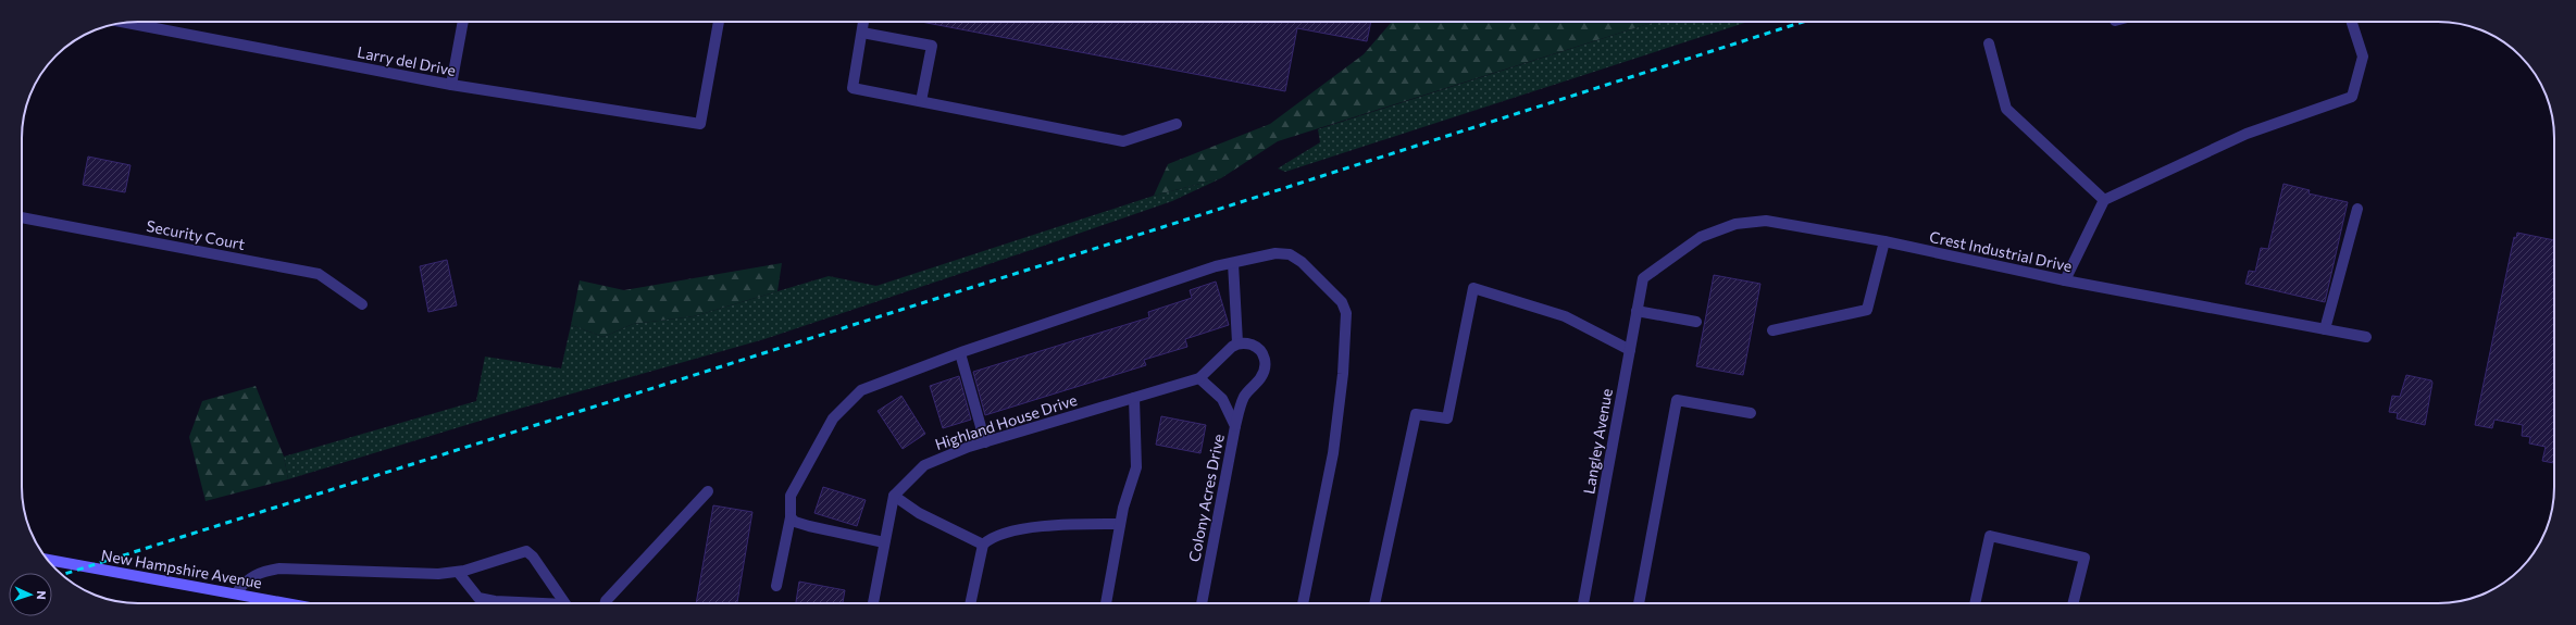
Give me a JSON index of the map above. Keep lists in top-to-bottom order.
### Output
{
  "streets": {
    "street": [
      "Larry del Drive",
      "Security Court",
      "Crest Industrial Drive",
      "Highland House Drive",
      "Langley Avenue",
      "Colony Acres Drive",
      "New Hampshire Avenue"
    ]
  },
  "crossings": [
    ["Crest Industrial Drive", "Langley Avenue"],
    ["Highland House Drive", "Colony Acres Drive"]
  ],
  "north": "right"
}
